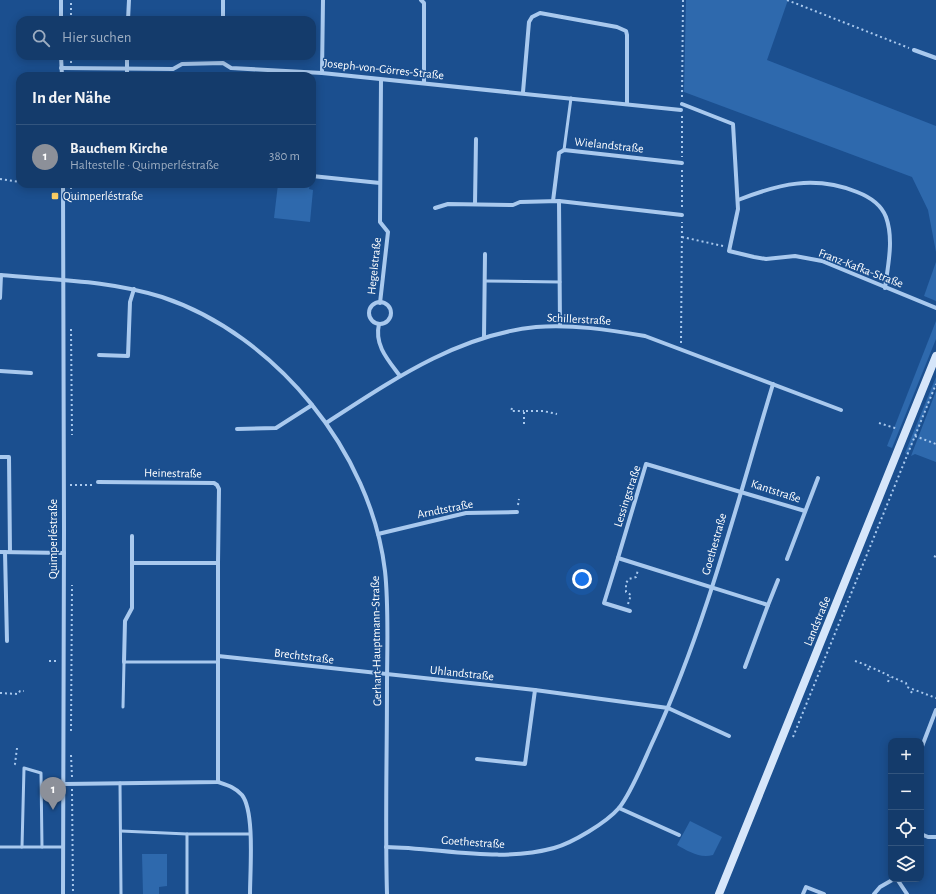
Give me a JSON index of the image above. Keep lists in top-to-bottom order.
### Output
{
  "streets": {
    "street": [
      "Joseph-von-Görres-Straße",
      "Wielandstraße",
      "Hegelstraße",
      "Franz-Kafka-Straße",
      "Schillerstraße",
      "Heinestraße",
      "Kantstraße",
      "Lessingstraße",
      "Arndtstraße",
      "Quimperléstraße",
      "Goethestraße",
      "Landstraße",
      "Gerhart-Hauptmann-Straße",
      "Brechtstraße",
      "Uhlandstraße"
    ]
  },
  "crossings": [
    ["Schillerstraße", "Goethestraße"],
    ["Schillerstraße", "Gerhart-Hauptmann-Straße"],
    ["Heinestraße", "Brechtstraße"],
    ["Kantstraße", "Lessingstraße"],
    ["Kantstraße", "Goethestraße"],
    ["Lessingstraße", "Goethestraße"],
    ["Arndtstraße", "Gerhart-Hauptmann-Straße"],
    ["Quimperléstraße", "Gerhart-Hauptmann-Straße"],
    ["Goethestraße", "Gerhart-Hauptmann-Straße"],
    ["Goethestraße", "Uhlandstraße"],
    ["Gerhart-Hauptmann-Straße", "Brechtstraße"],
    ["Gerhart-Hauptmann-Straße", "Uhlandstraße"],
    ["Brechtstraße", "Uhlandstraße"]
  ],
  "places": {
    "transit": ["Quimperléstraße"]
  },
  "page": {
    "search": "Hier suchen",
    "heading": "In der Nähe",
    "list": [
      {
        "mark": "1",
        "name": "Bauchem Kirche",
        "note": "Haltestelle · Quimperléstraße",
        "value": "380 m"
      }
    ],
    "map_buttons": ["+", "−"],
    "pins": "1"
  }
}
